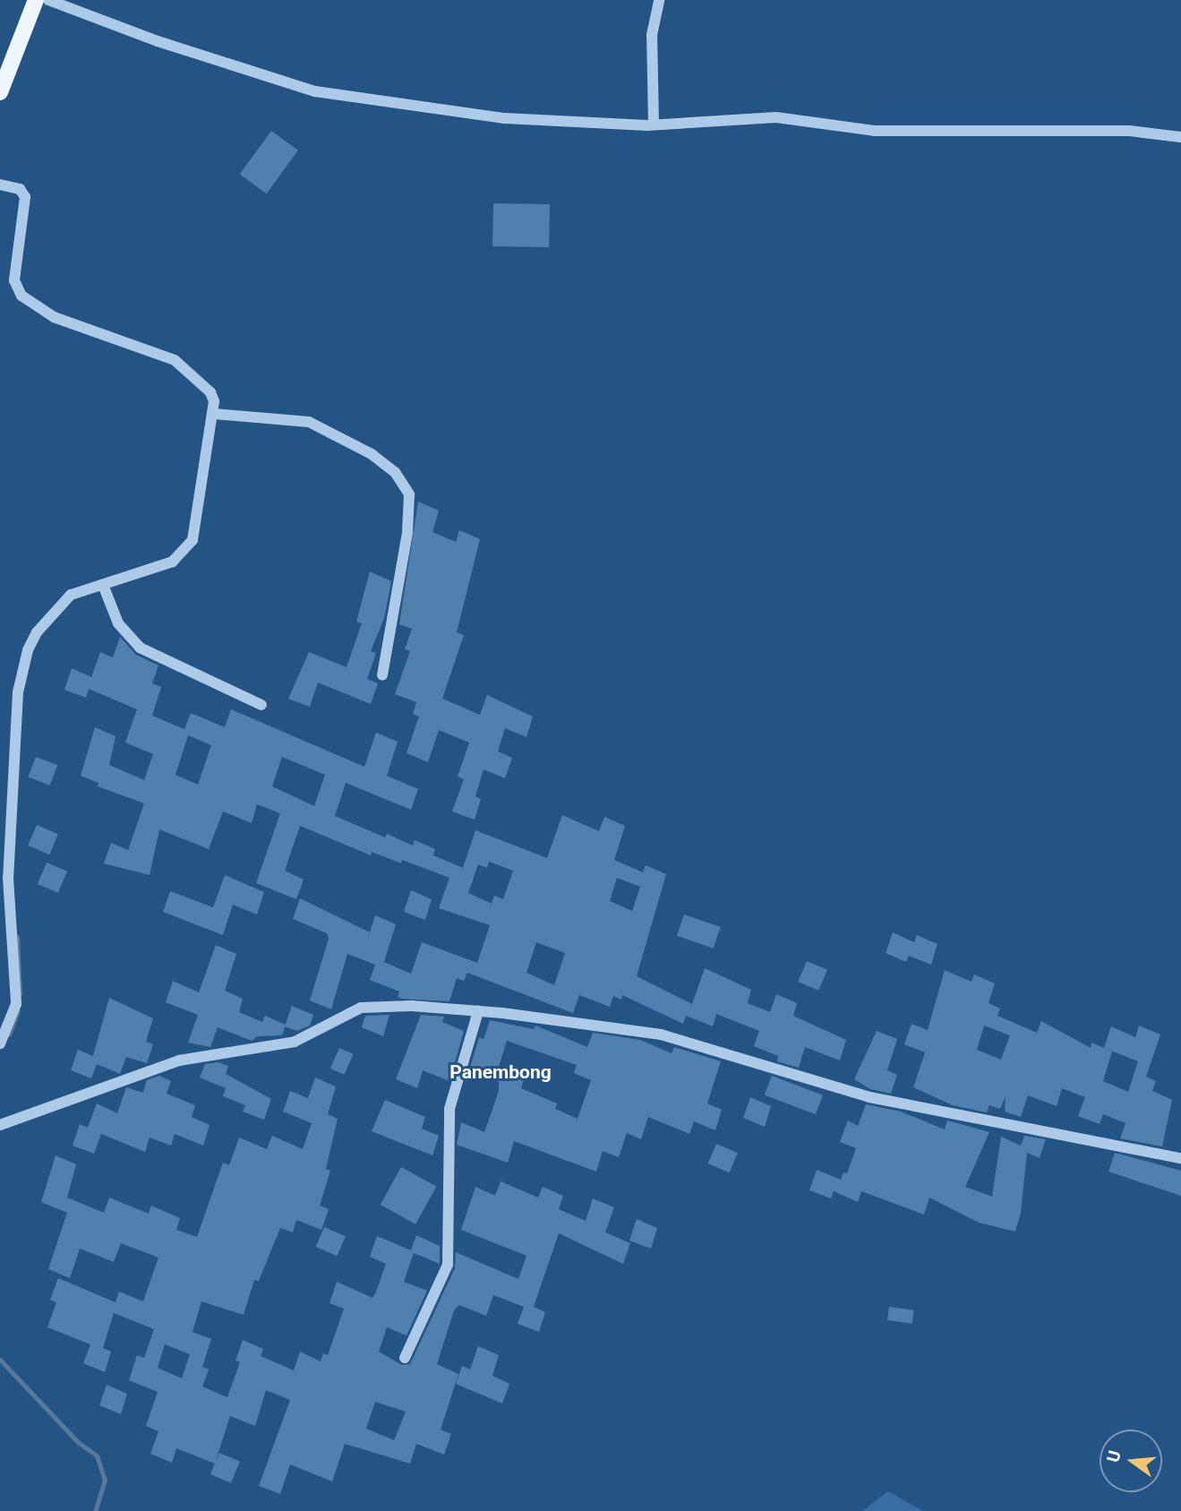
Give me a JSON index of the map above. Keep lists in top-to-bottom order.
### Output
{
  "districts": ["Panembong"],
  "north": "left"
}
